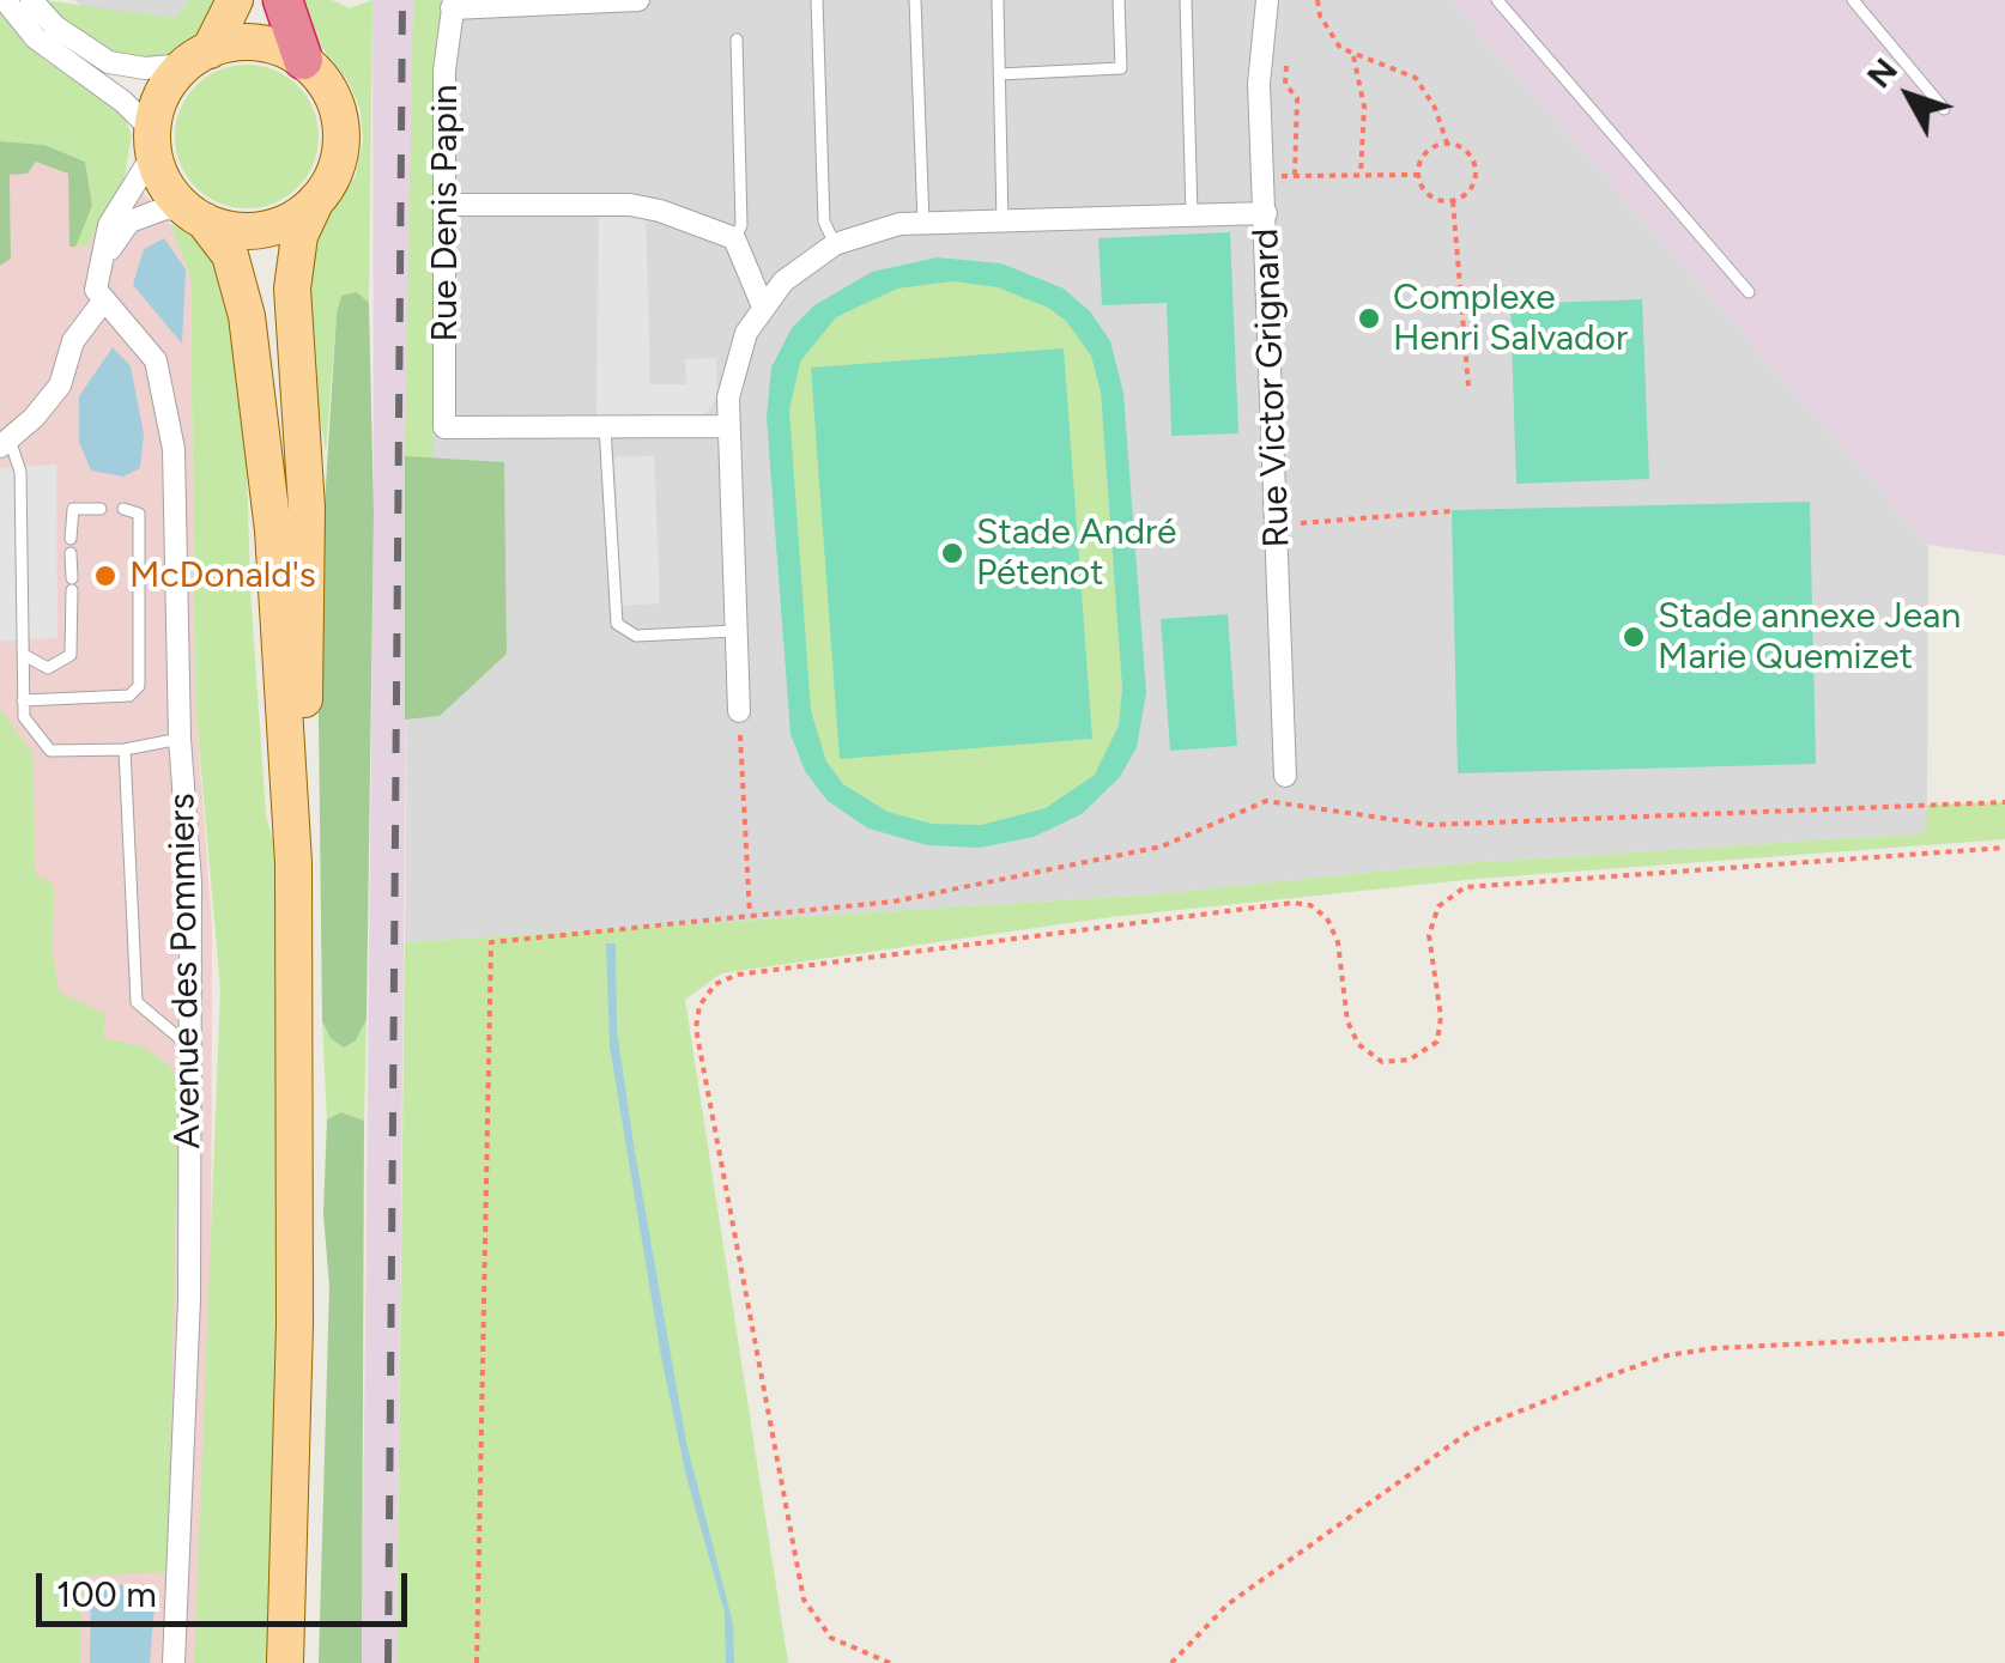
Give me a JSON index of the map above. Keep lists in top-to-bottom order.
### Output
{
  "streets": {
    "street": ["Rue Denis Papin", "Rue Victor Grignard", "Avenue des Pommiers"]
  },
  "places": [
    "Complexe Henri Salvador",
    "Stade André Pétenot",
    "McDonald's",
    "Stade annexe Jean Marie Quemizet"
  ],
  "scale_bar": "100 m",
  "north": "top left"
}
